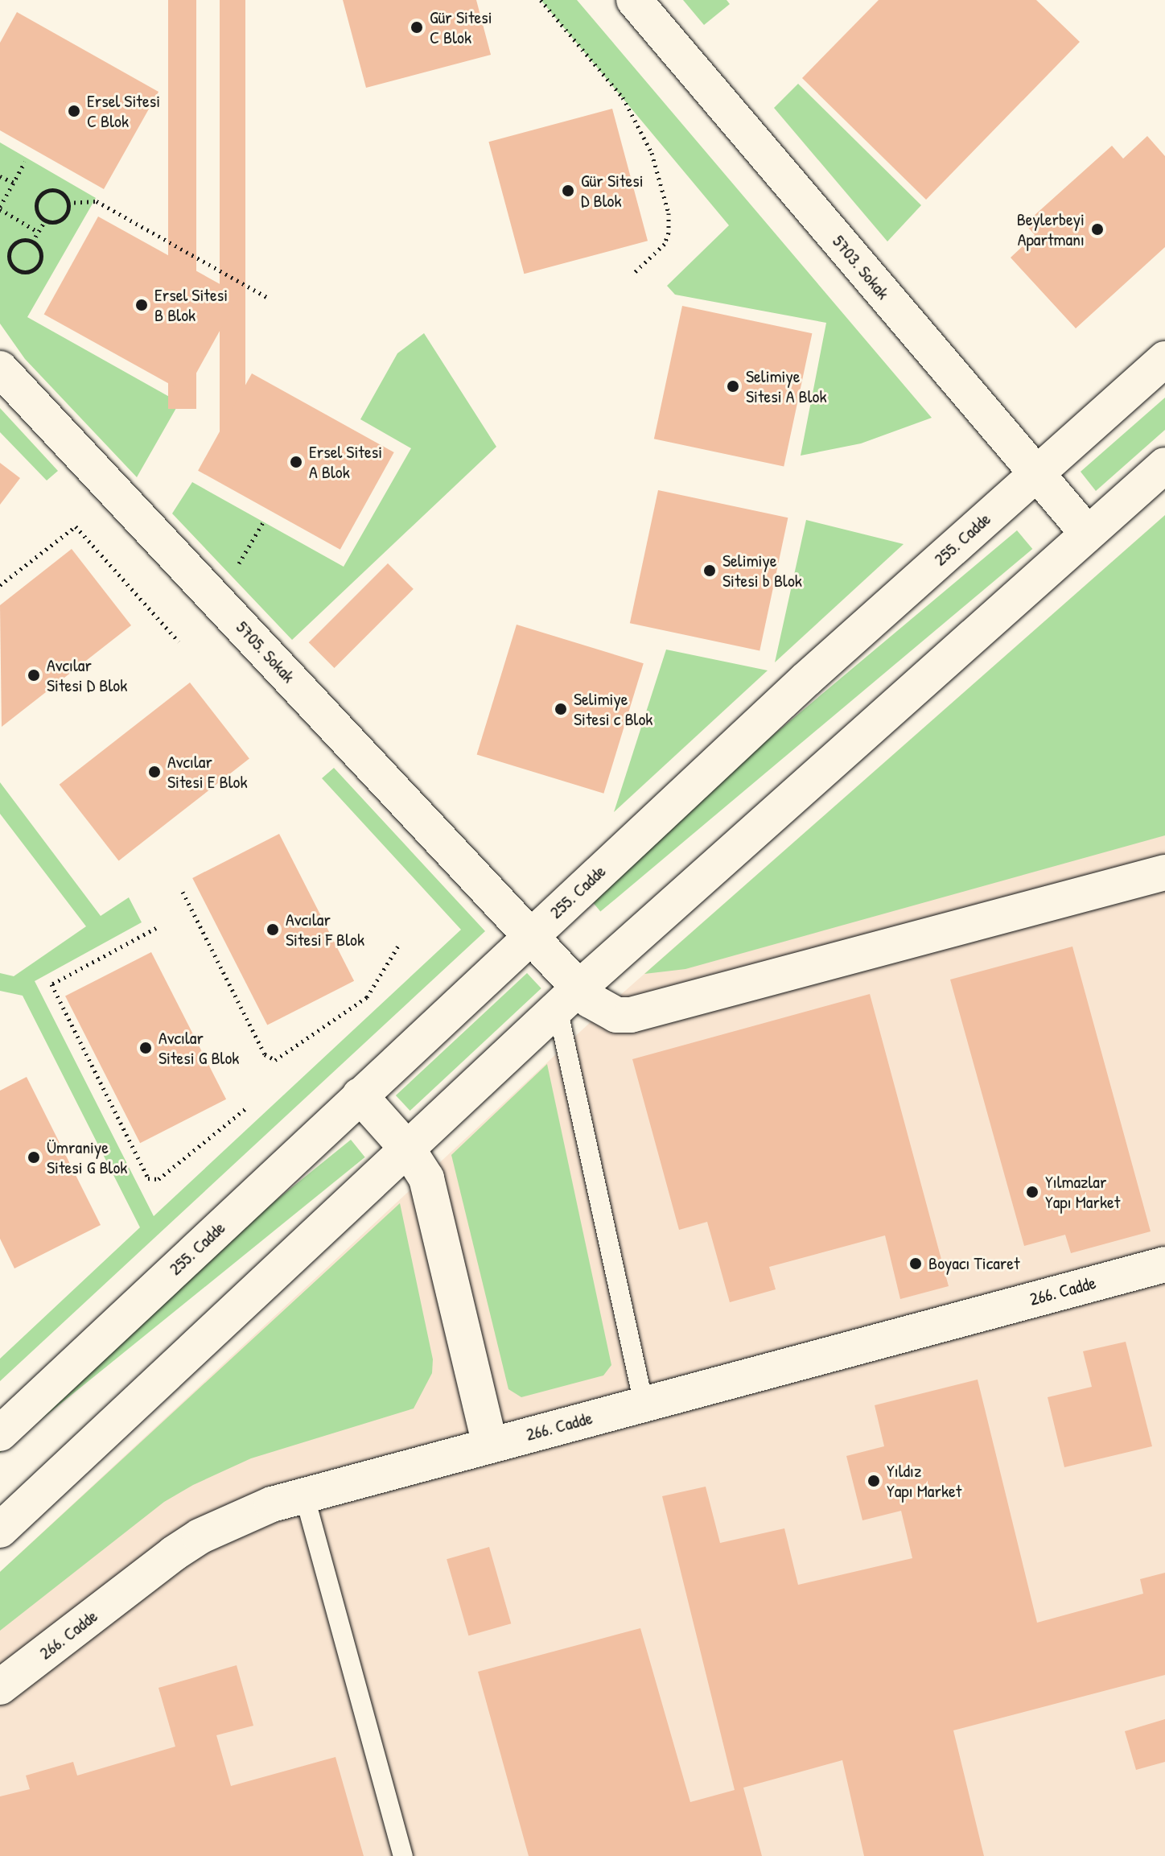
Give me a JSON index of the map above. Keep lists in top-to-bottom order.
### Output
{
  "streets": {
    "street": [
      "5703. Sokak",
      "255. Cadde",
      "5705. Sokak",
      "266. Cadde"
    ]
  },
  "crossings": [
    ["5703. Sokak", "255. Cadde"],
    ["255. Cadde", "5705. Sokak"]
  ],
  "places": [
    "Gür Sitesi C Blok",
    "Ersel Sitesi C Blok",
    "Gür Sitesi D Blok",
    "Beylerbeyi Apartmanı",
    "Ersel Sitesi B Blok",
    "Selimiye Sitesi A Blok",
    "Ersel Sitesi A Blok",
    "Selimiye Sitesi b Blok",
    "Avcılar Sitesi D Blok",
    "Selimiye Sitesi c Blok",
    "Avcılar Sitesi E Blok",
    "Avcılar Sitesi F Blok",
    "Avcılar Sitesi G Blok",
    "Ümraniye Sitesi G Blok",
    "Yılmazlar Yapı Market",
    "Boyacı Ticaret",
    "Yıldız Yapı Market"
  ]
}
